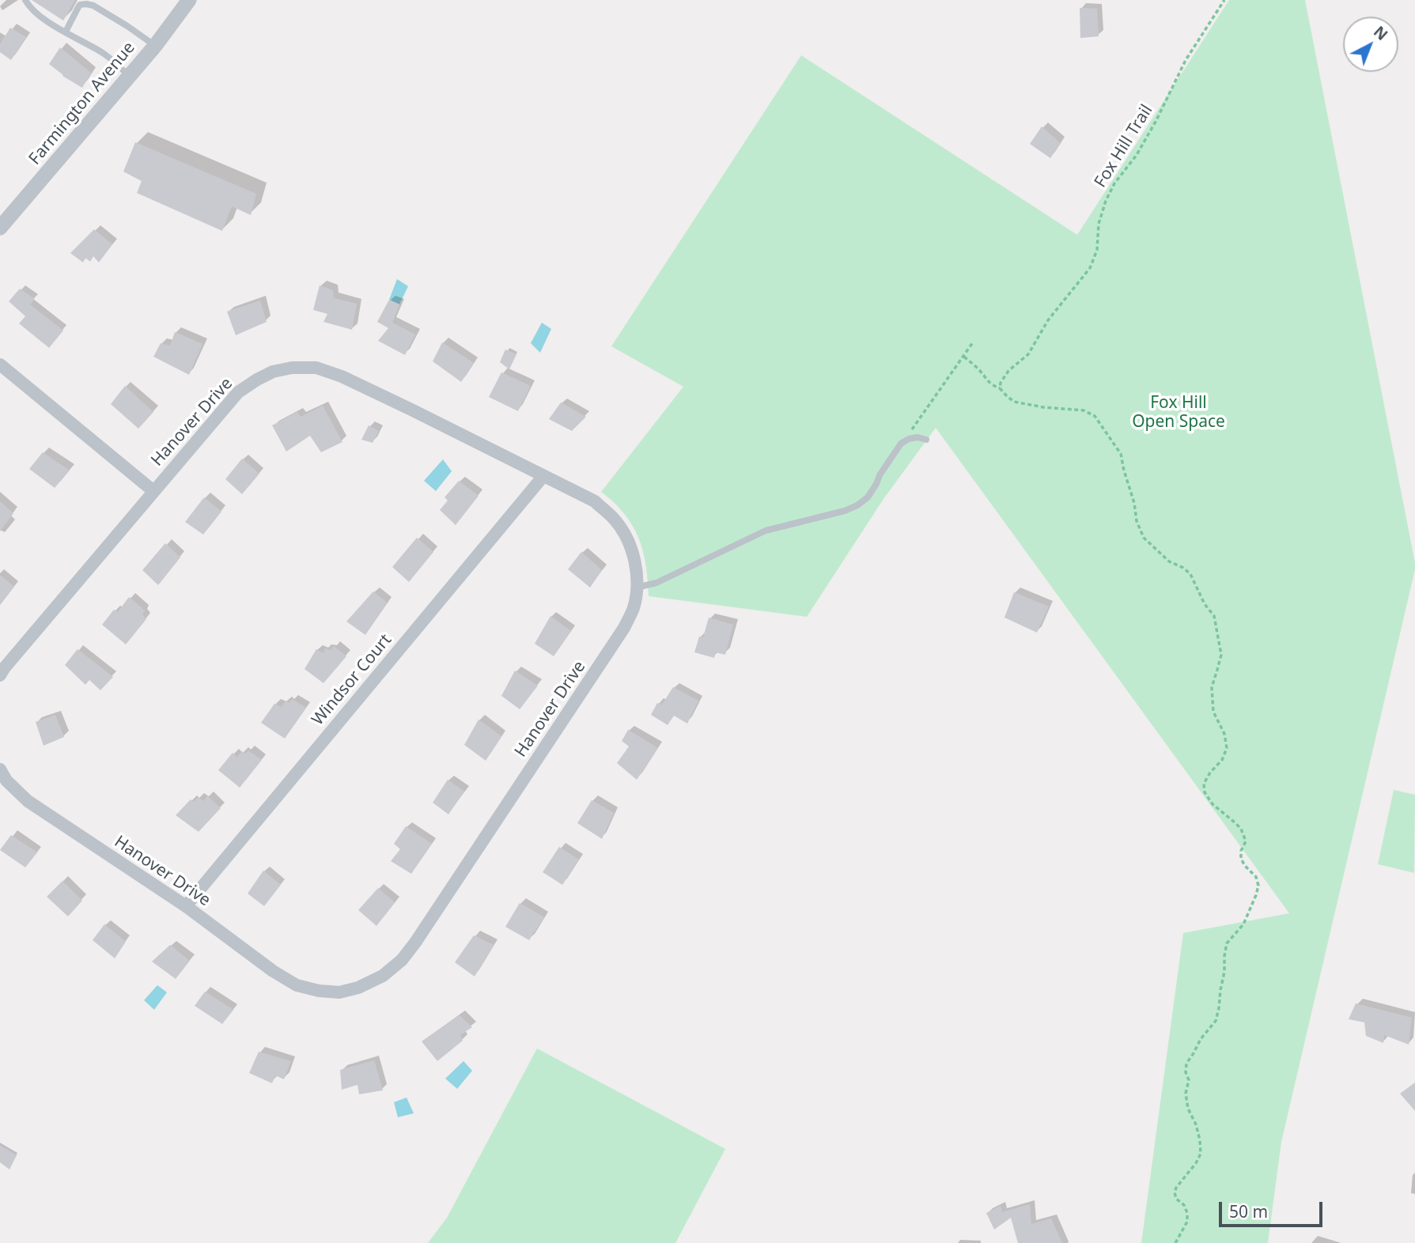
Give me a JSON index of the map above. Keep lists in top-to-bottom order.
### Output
{
  "streets": {
    "street": ["Farmington Avenue", "Hanover Drive", "Windsor Court"],
    "path": ["Fox Hill Trail"]
  },
  "crossings": [
    ["Hanover Drive", "Windsor Court"]
  ],
  "parks": ["Fox Hill Open Space"],
  "scale_bar": "50 m",
  "north": "top right"
}
